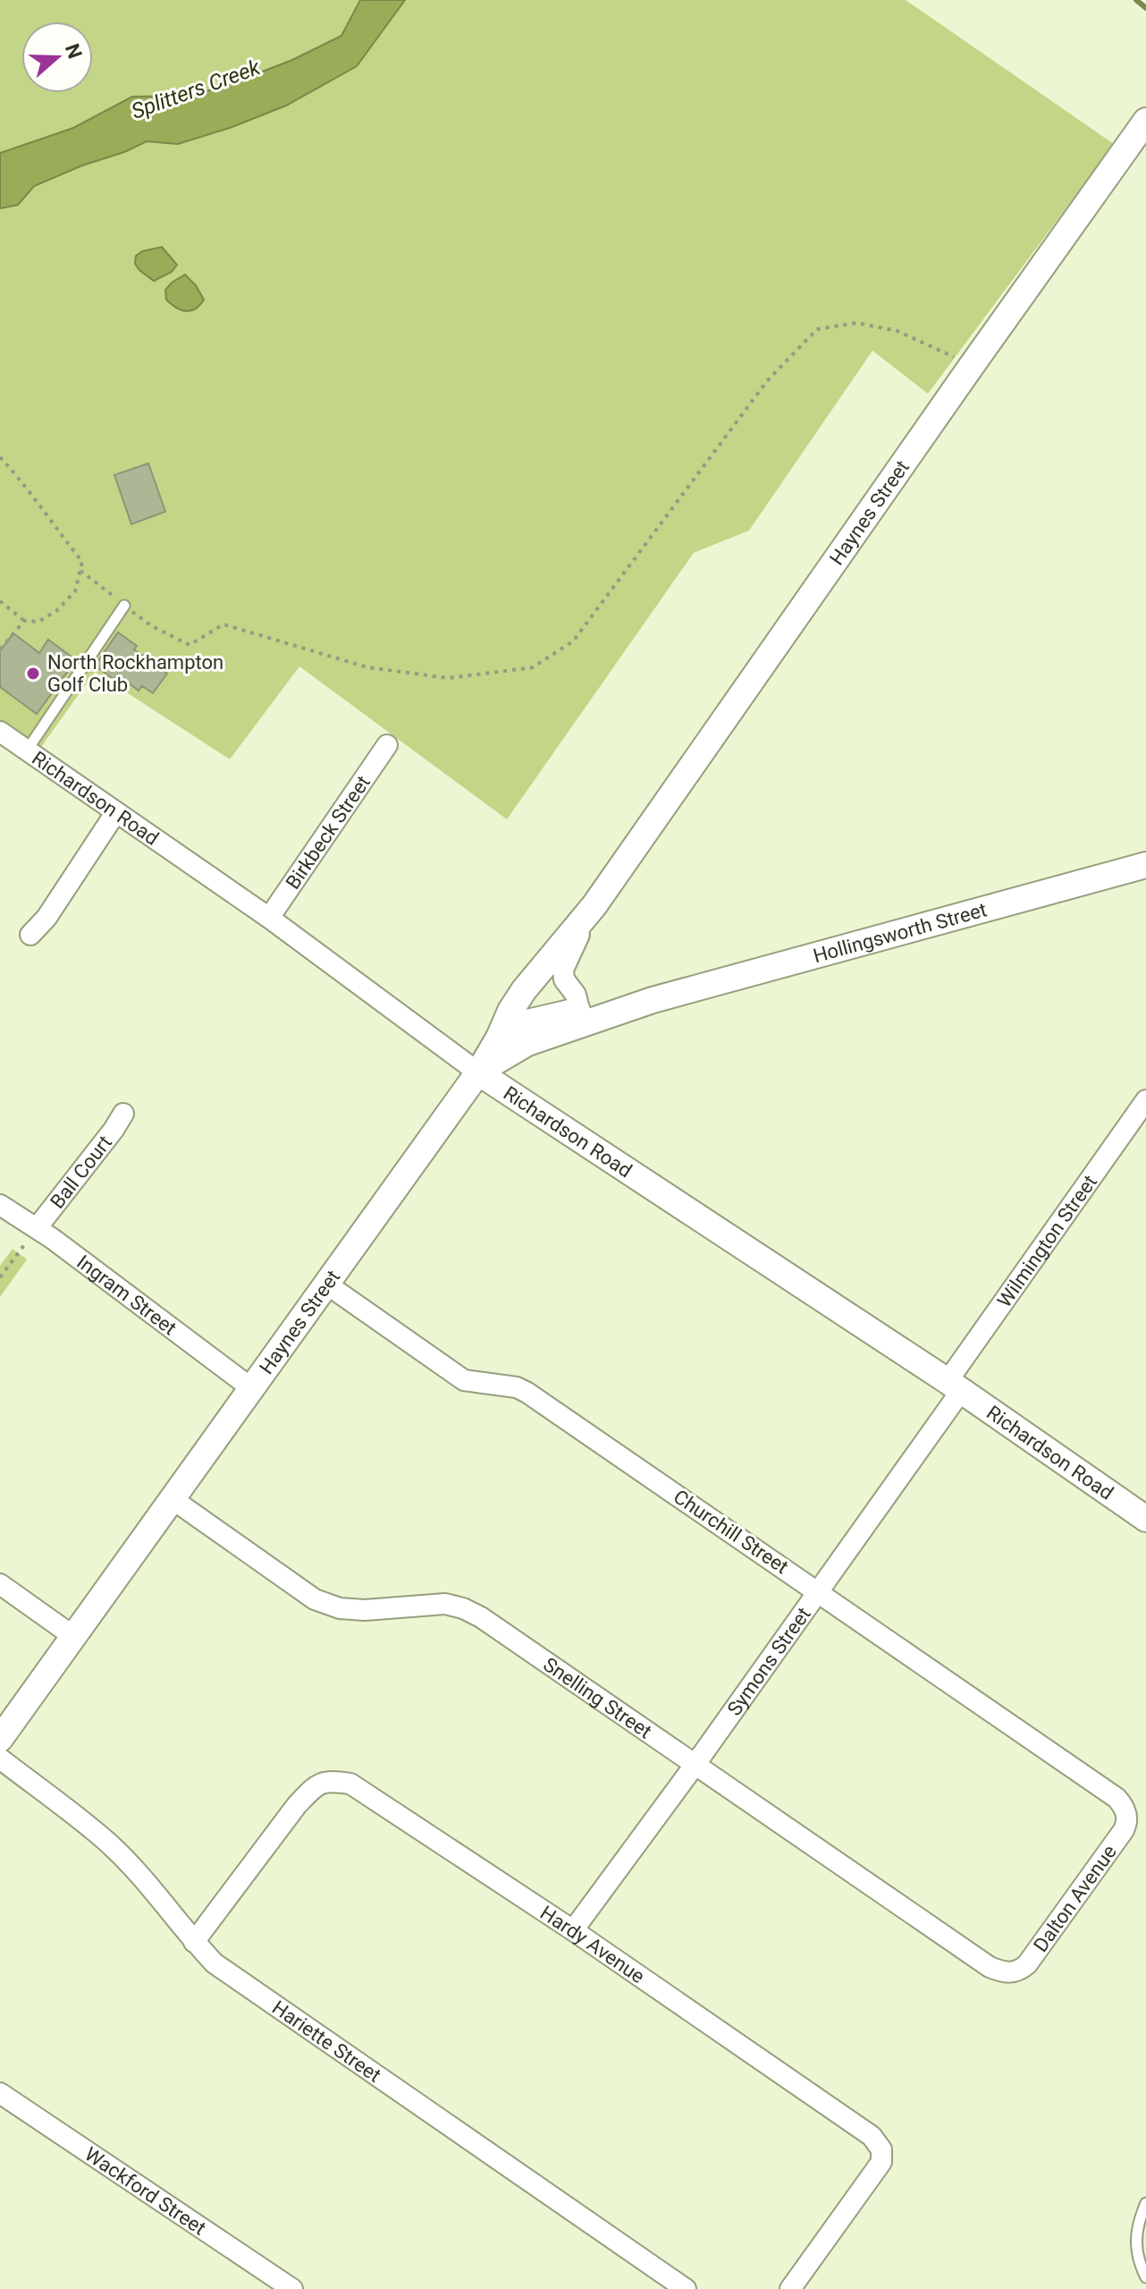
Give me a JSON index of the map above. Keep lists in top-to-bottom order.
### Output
{
  "streets": {
    "street": [
      "Haynes Street",
      "Richardson Road",
      "Birkbeck Street",
      "Hollingsworth Street",
      "Ball Court",
      "Wilmington Street",
      "Ingram Street",
      "Churchill Street",
      "Symons Street",
      "Snelling Street",
      "Dalton Avenue",
      "Hardy Avenue",
      "Hariette Street",
      "Wackford Street"
    ]
  },
  "crossings": [
    ["Haynes Street", "Richardson Road"],
    ["Haynes Street", "Hollingsworth Street"],
    ["Haynes Street", "Ingram Street"],
    ["Haynes Street", "Churchill Street"],
    ["Haynes Street", "Snelling Street"],
    ["Richardson Road", "Birkbeck Street"],
    ["Richardson Road", "Hollingsworth Street"],
    ["Richardson Road", "Wilmington Street"],
    ["Richardson Road", "Symons Street"],
    ["Ball Court", "Ingram Street"],
    ["Wilmington Street", "Symons Street"],
    ["Churchill Street", "Symons Street"],
    ["Churchill Street", "Dalton Avenue"],
    ["Symons Street", "Snelling Street"],
    ["Symons Street", "Hardy Avenue"],
    ["Snelling Street", "Dalton Avenue"],
    ["Hardy Avenue", "Hariette Street"]
  ],
  "water": ["Splitters Creek"],
  "places": ["North Rockhampton Golf Club"],
  "north": "right"
}
